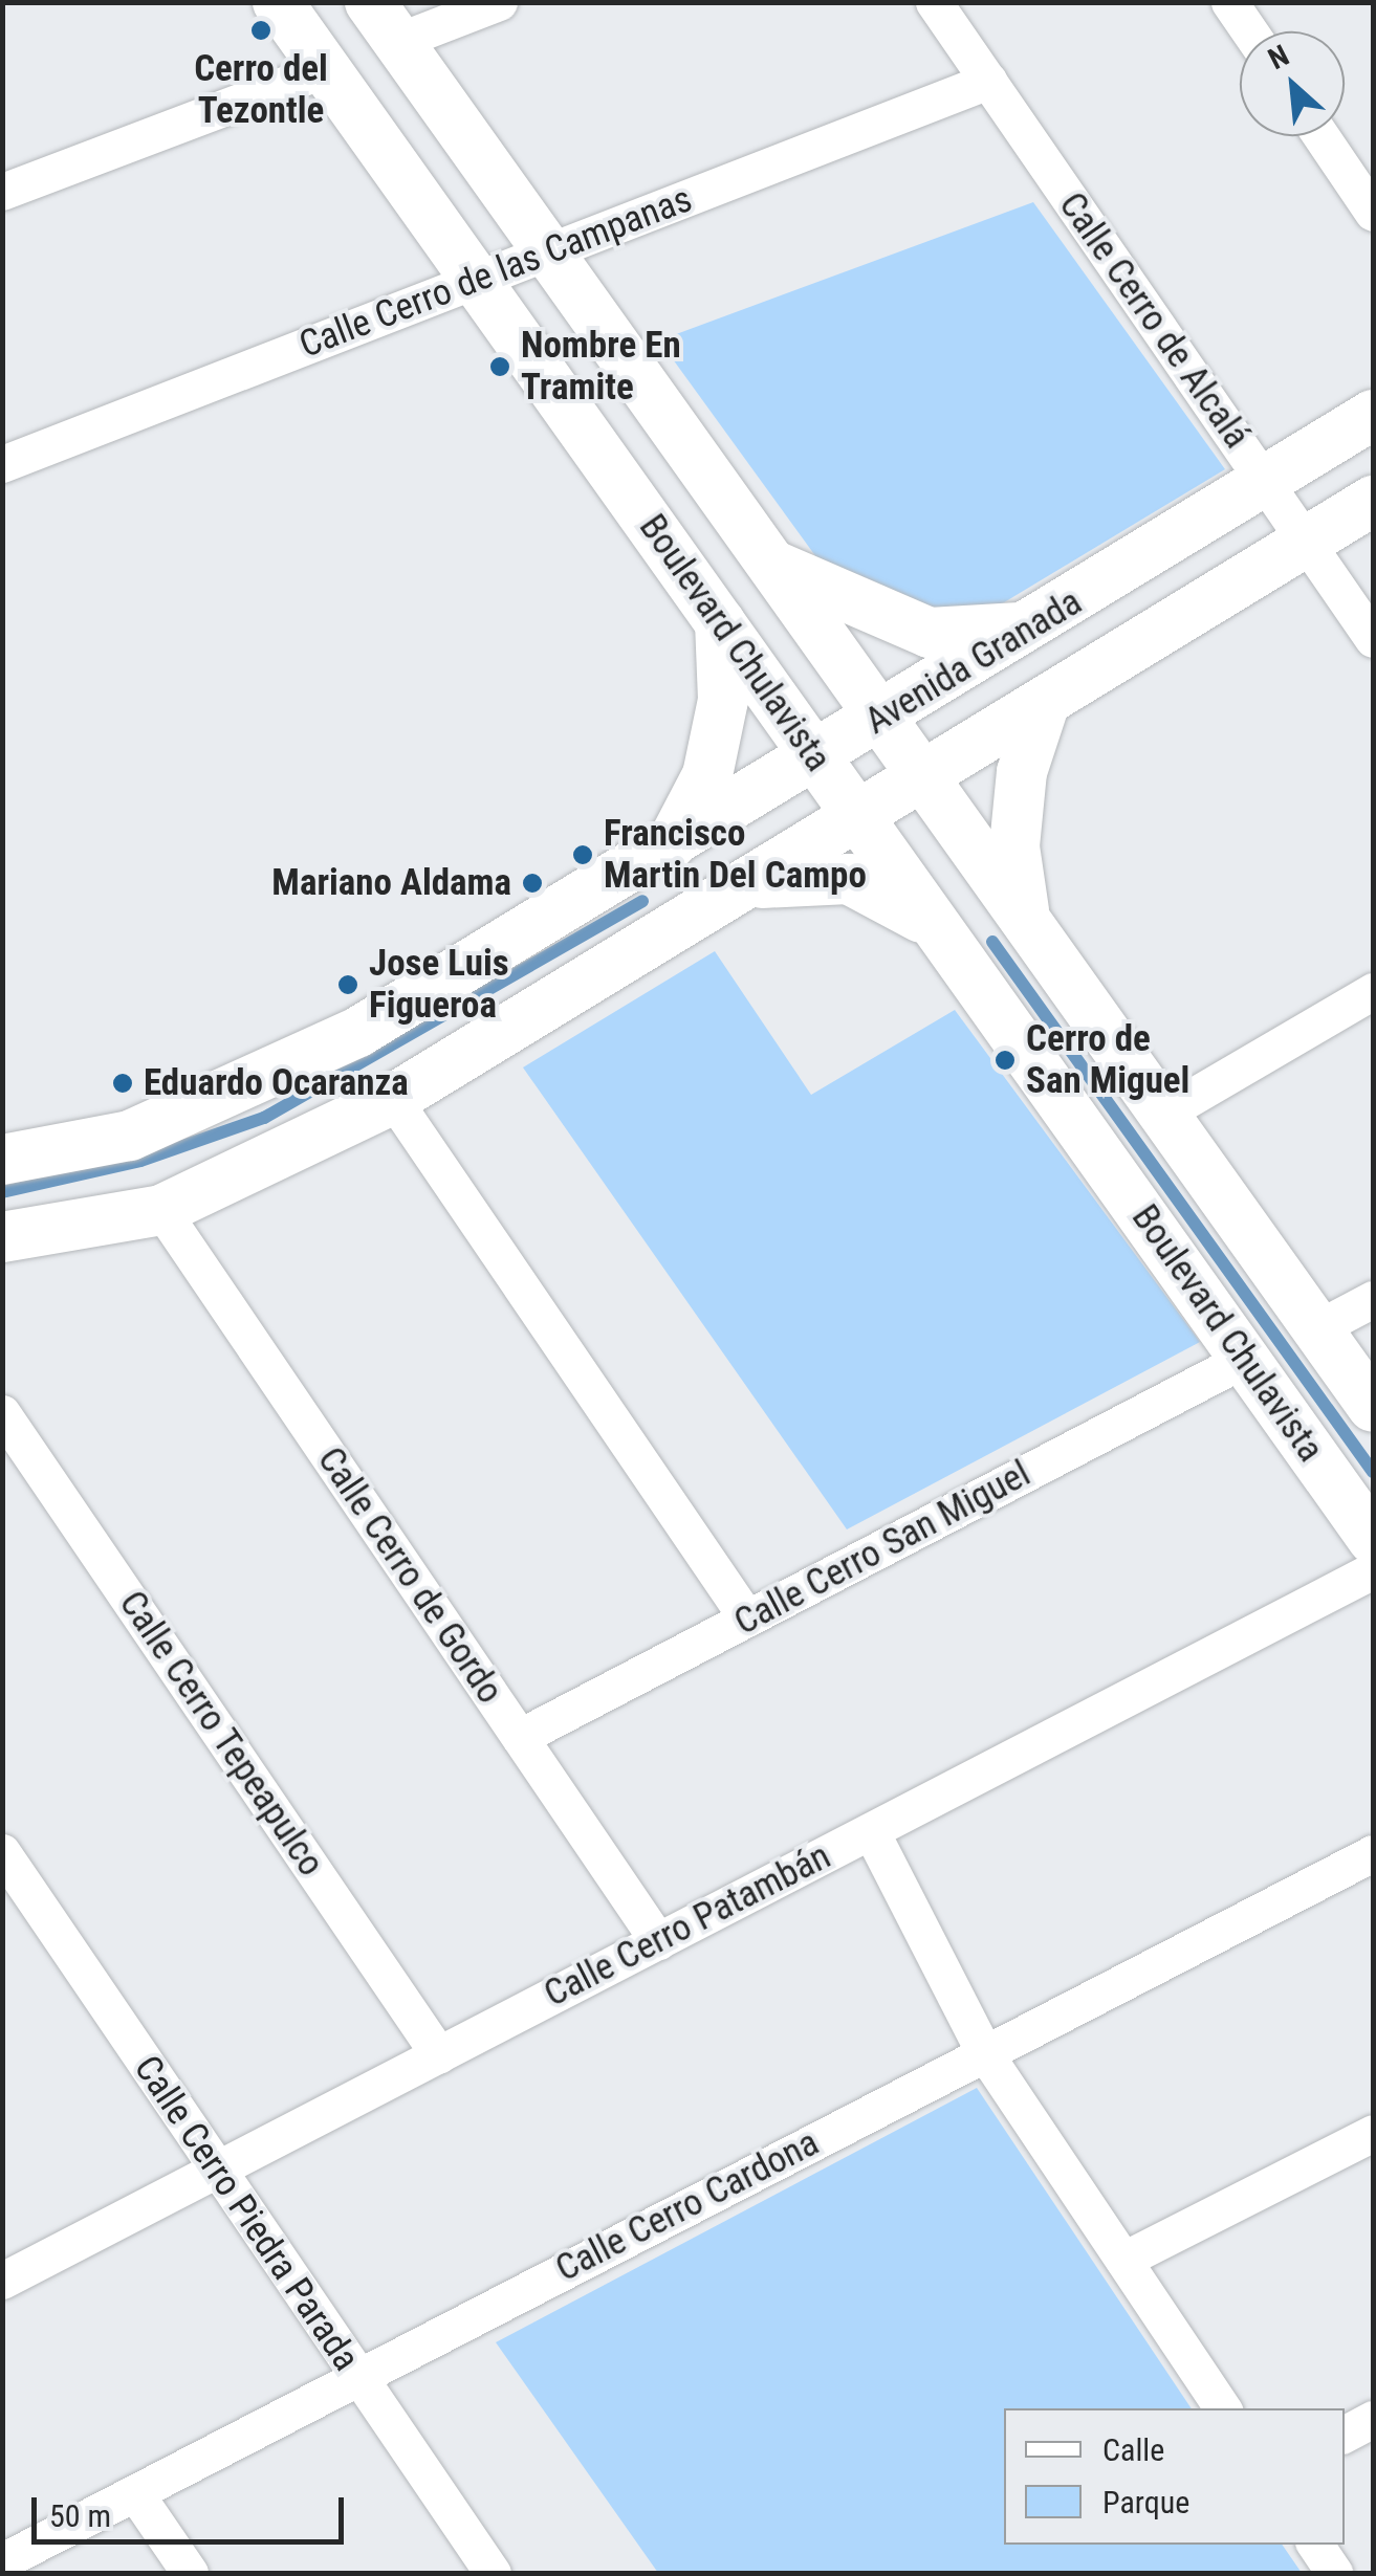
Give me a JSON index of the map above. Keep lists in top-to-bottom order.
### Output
{
  "streets": {
    "main road": ["Boulevard Chulavista", "Avenida Granada"],
    "street": [
      "Calle Cerro de las Campanas",
      "Calle Cerro de Alcalá",
      "Calle Cerro San Miguel",
      "Calle Cerro de Gordo",
      "Calle Cerro Tepeapulco",
      "Calle Cerro Patambán",
      "Calle Cerro Cardona",
      "Calle Cerro Piedra Parada"
    ]
  },
  "crossings": [
    ["Calle Cerro de las Campanas", "Calle Cerro de Alcalá"],
    ["Calle Cerro de las Campanas", "Boulevard Chulavista"],
    ["Calle Cerro de Alcalá", "Avenida Granada"],
    ["Boulevard Chulavista", "Avenida Granada"],
    ["Boulevard Chulavista", "Calle Cerro San Miguel"],
    ["Avenida Granada", "Calle Cerro de Gordo"],
    ["Calle Cerro San Miguel", "Calle Cerro de Gordo"],
    ["Calle Cerro de Gordo", "Calle Cerro Patambán"],
    ["Calle Cerro Tepeapulco", "Calle Cerro Patambán"],
    ["Calle Cerro Patambán", "Calle Cerro Piedra Parada"],
    ["Calle Cerro Cardona", "Calle Cerro Piedra Parada"]
  ],
  "places": [
    "Cerro del Tezontle",
    "Nombre En Tramite",
    "Francisco Martin Del Campo",
    "Mariano Aldama",
    "Jose Luis Figueroa",
    "Cerro de San Miguel",
    "Eduardo Ocaranza"
  ],
  "legend": ["Calle", "Parque"],
  "scale_bar": "50 m",
  "north": "top left"
}
